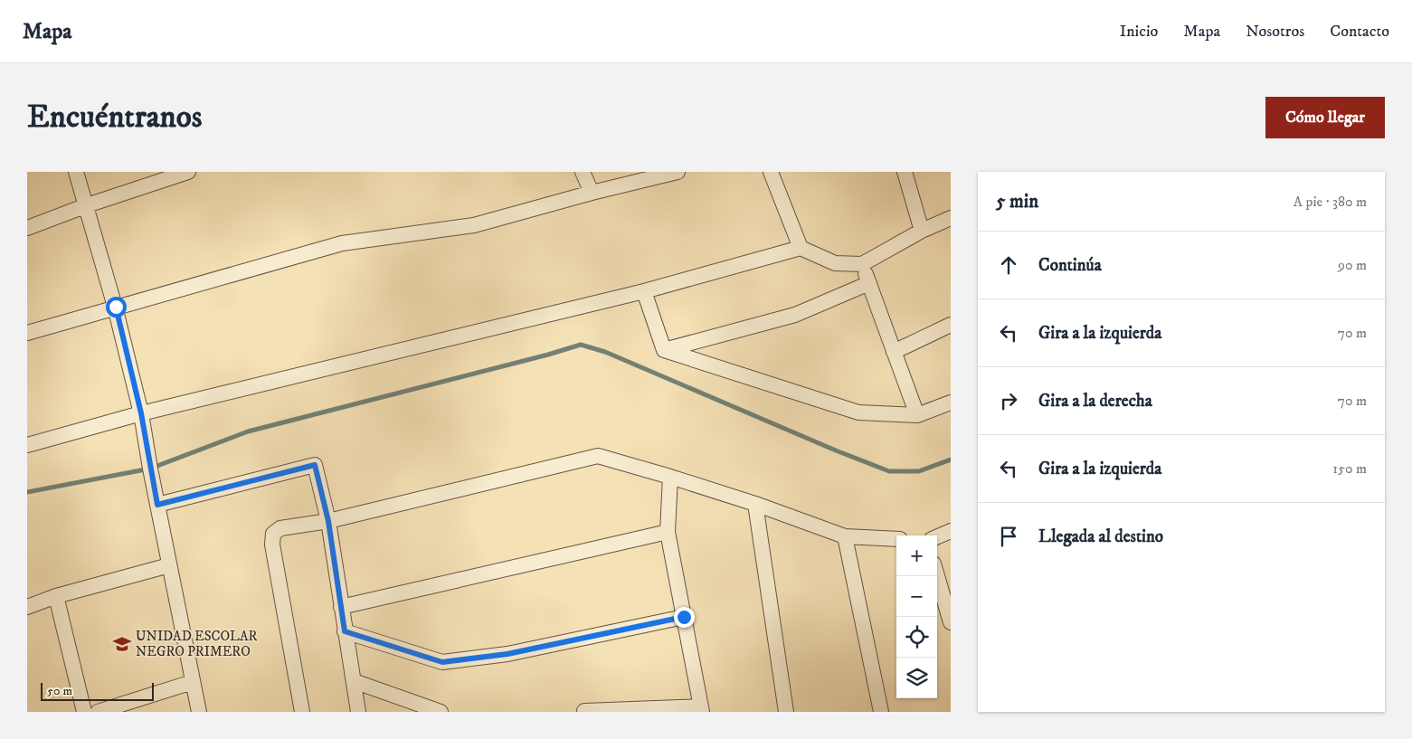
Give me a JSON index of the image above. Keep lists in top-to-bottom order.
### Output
{
  "places": {
    "school or university": ["UNIDAD ESCOLAR NEGRO PRIMERO"]
  },
  "scale_bar": "50 m",
  "page": {
    "header": "Mapa",
    "nav": [
      "Inicio",
      "Mapa",
      "Nosotros",
      "Contacto"
    ],
    "buttons": "Cómo llegar",
    "title": "Encuéntranos",
    "heading": ["5 min", "A pie · 380 m"],
    "list": [
      ["Continúa", "90 m"],
      ["Gira a la izquierda", "70 m"],
      ["Gira a la derecha", "70 m"],
      ["Gira a la izquierda", "150 m"],
      "Llegada al destino"
    ],
    "map_buttons": ["+", "−"],
    "scale": "50 m"
  }
}
